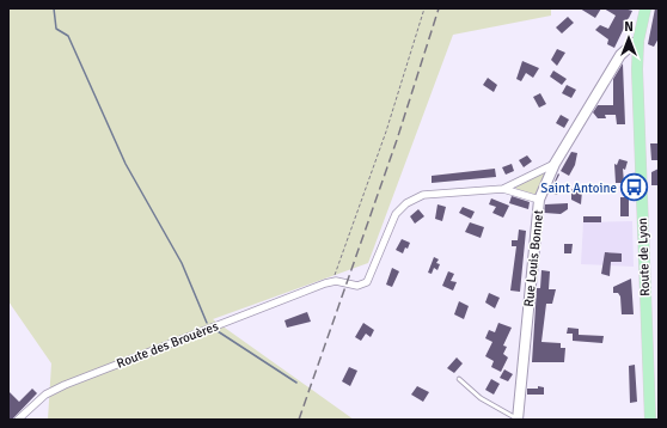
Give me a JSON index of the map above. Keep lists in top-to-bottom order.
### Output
{
  "streets": {
    "main road": ["Route de Lyon"],
    "street": ["Rue Louis Bonnet", "Route des Brouères"]
  },
  "crossings": [
    ["Route de Lyon", "Rue Louis Bonnet"]
  ],
  "places": {
    "bus stop": ["Saint Antoine"]
  },
  "north": "top"
}
